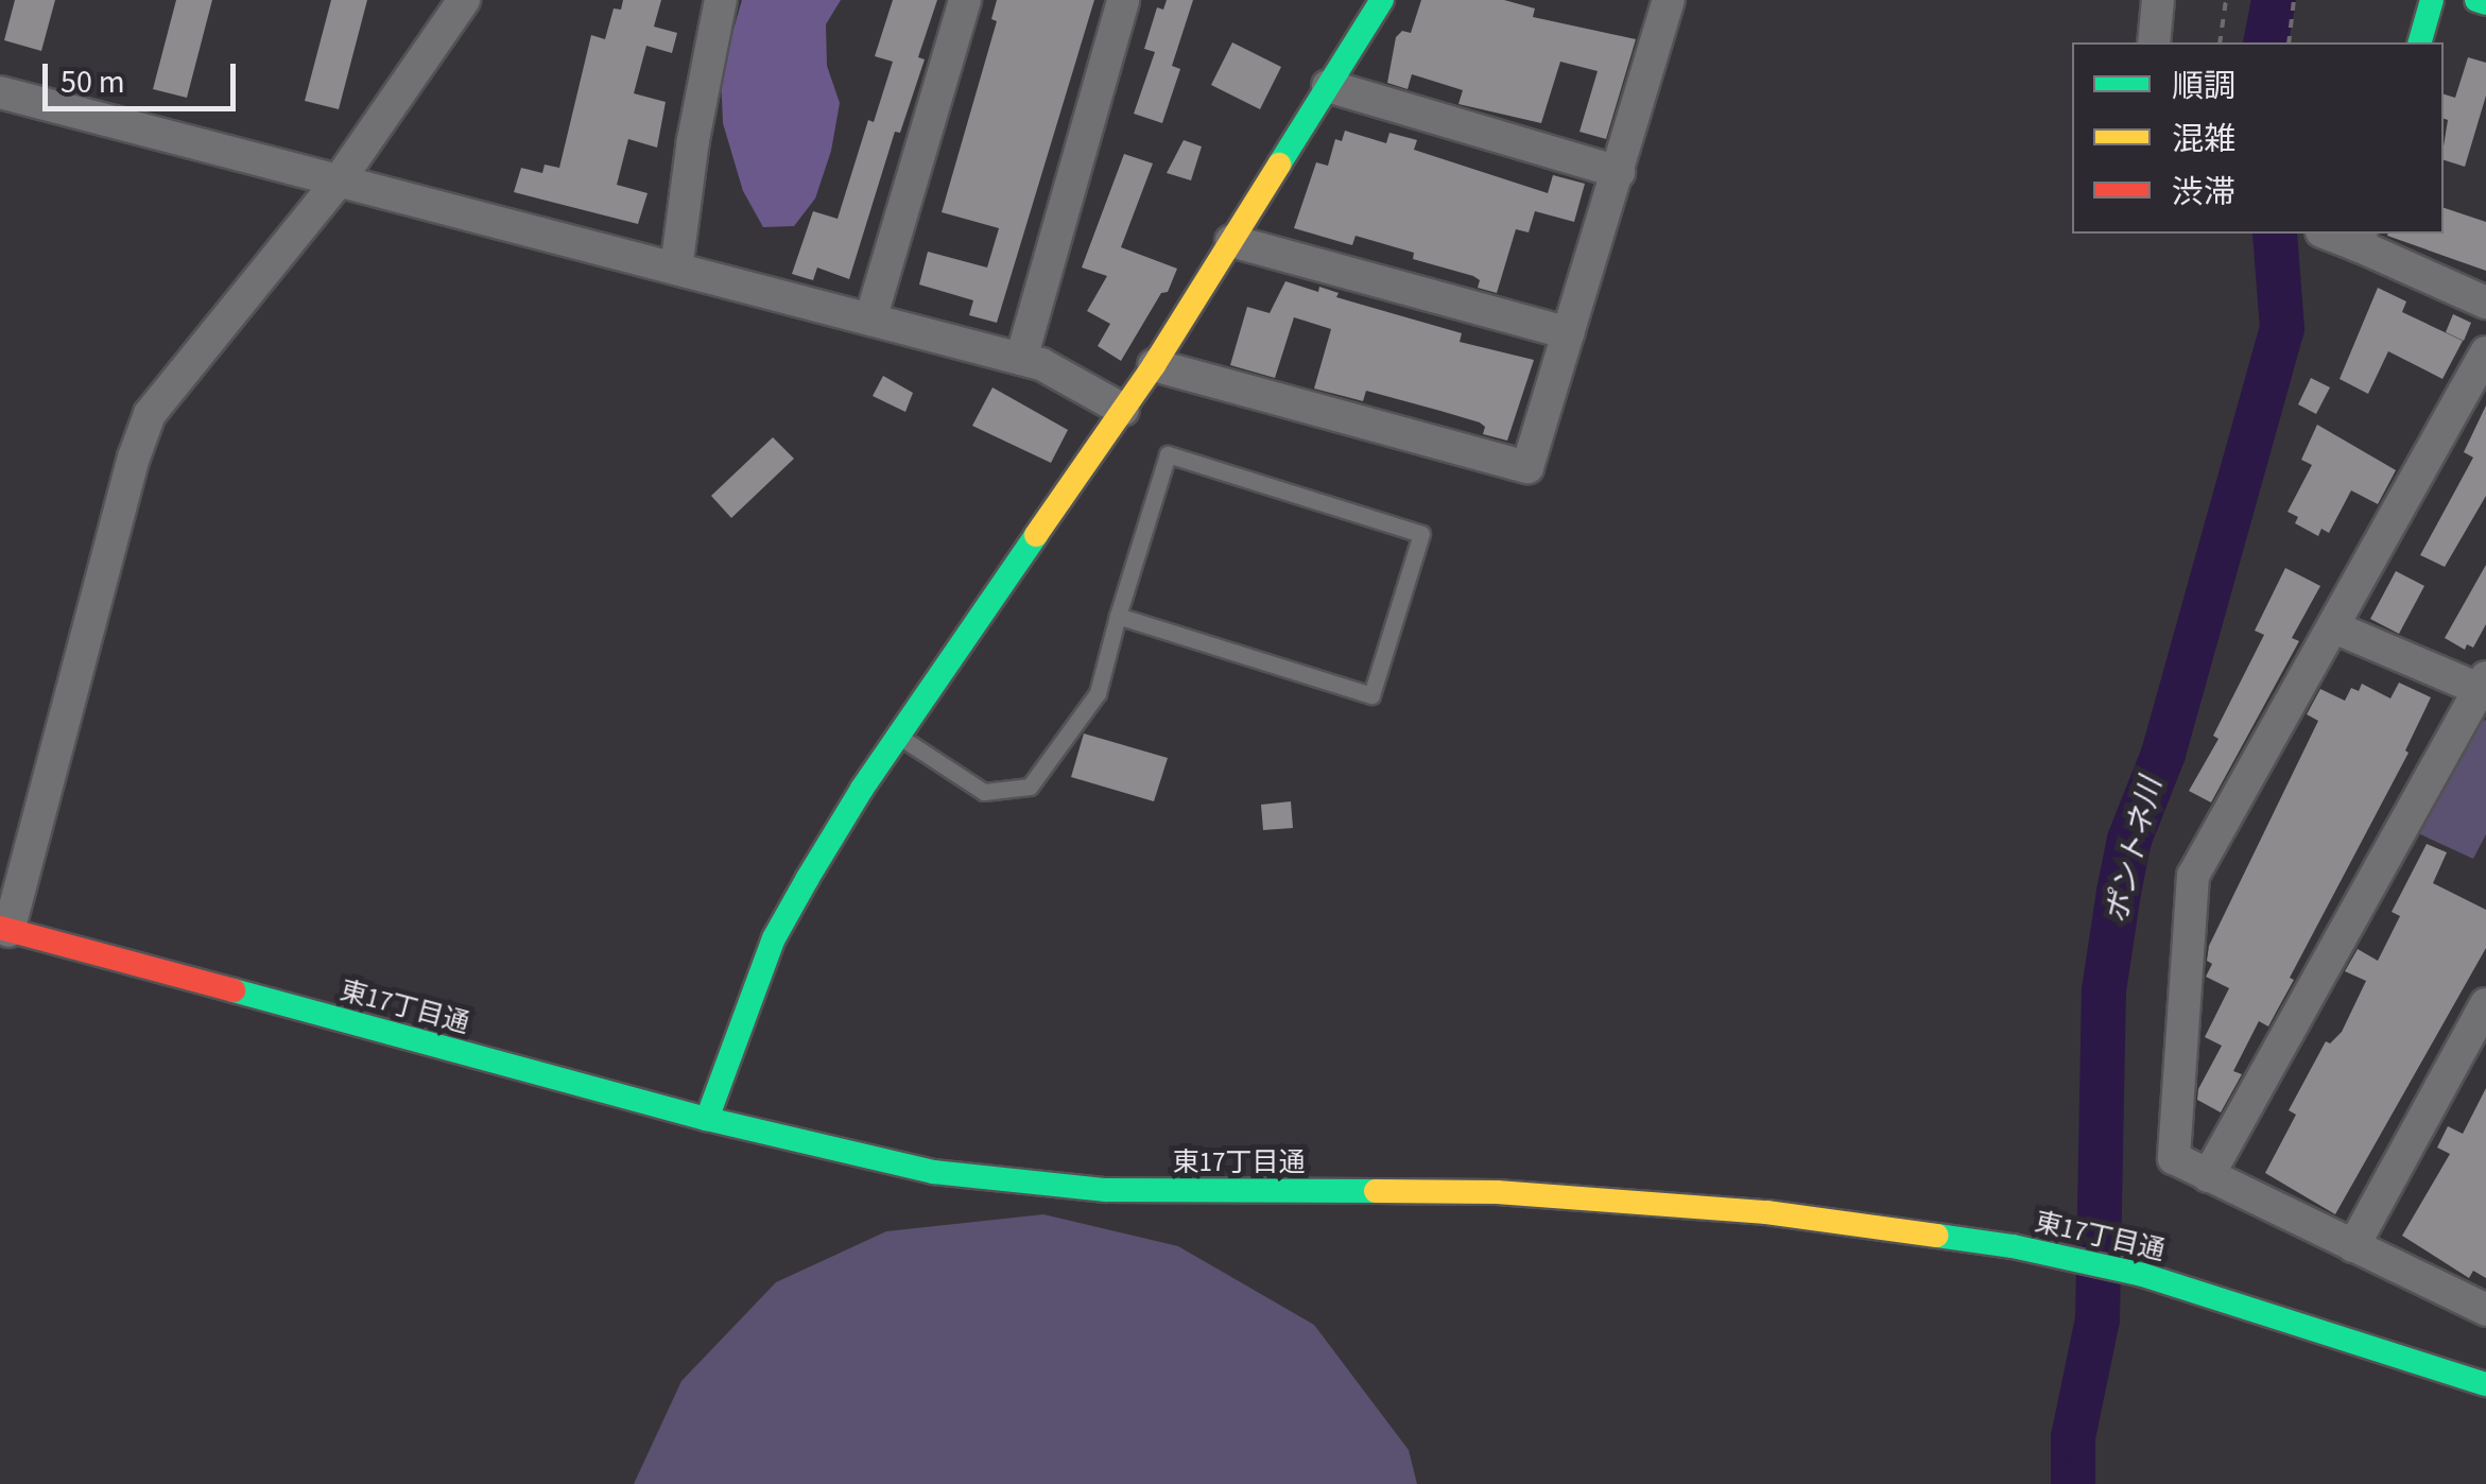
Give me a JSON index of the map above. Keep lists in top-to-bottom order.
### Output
{
  "streets": {
    "street": ["東17丁目通"]
  },
  "water": ["ポントネ川"],
  "legend": ["順調", "混雑", "渋滞"],
  "scale_bar": "50 m"
}
